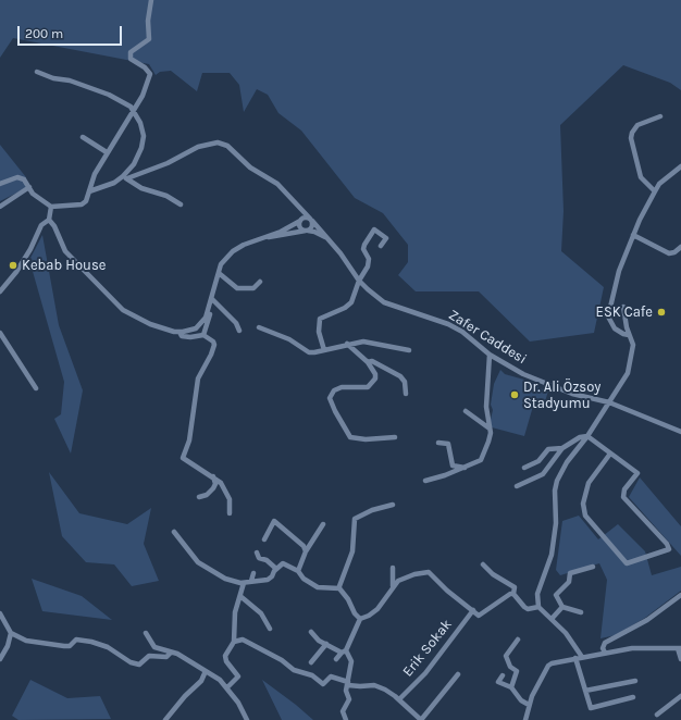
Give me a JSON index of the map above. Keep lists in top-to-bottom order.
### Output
{
  "streets": {
    "street": ["Zafer Caddesi", "Erik Sokak"]
  },
  "places": ["Kebab House", "ESK Cafe", "Dr. Ali Özsoy Stadyumu"],
  "scale_bar": "200 m"
}
